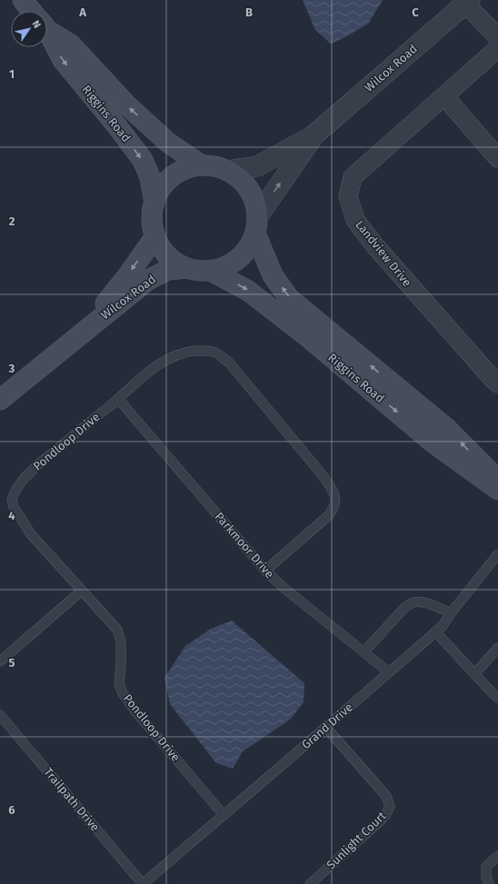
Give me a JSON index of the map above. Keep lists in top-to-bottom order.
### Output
{
  "streets": {
    "main road": ["Wilcox Road", "Riggins Road"],
    "street": ["Landview Drive"],
    "lane": [
      "Pondloop Drive",
      "Parkmoor Drive",
      "Grand Drive",
      "Trailpath Drive",
      "Sunlight Court"
    ]
  },
  "crossings": [
    ["Wilcox Road", "Riggins Road"],
    ["Pondloop Drive", "Parkmoor Drive"],
    ["Pondloop Drive", "Grand Drive"],
    ["Parkmoor Drive", "Grand Drive"],
    ["Grand Drive", "Trailpath Drive"],
    ["Grand Drive", "Sunlight Court"]
  ],
  "north": "top right",
  "grid": {
    "columns": ["A", "B", "C"],
    "rows": [
      "1",
      "2",
      "3",
      "4",
      "5",
      "6"
    ]
  }
}
